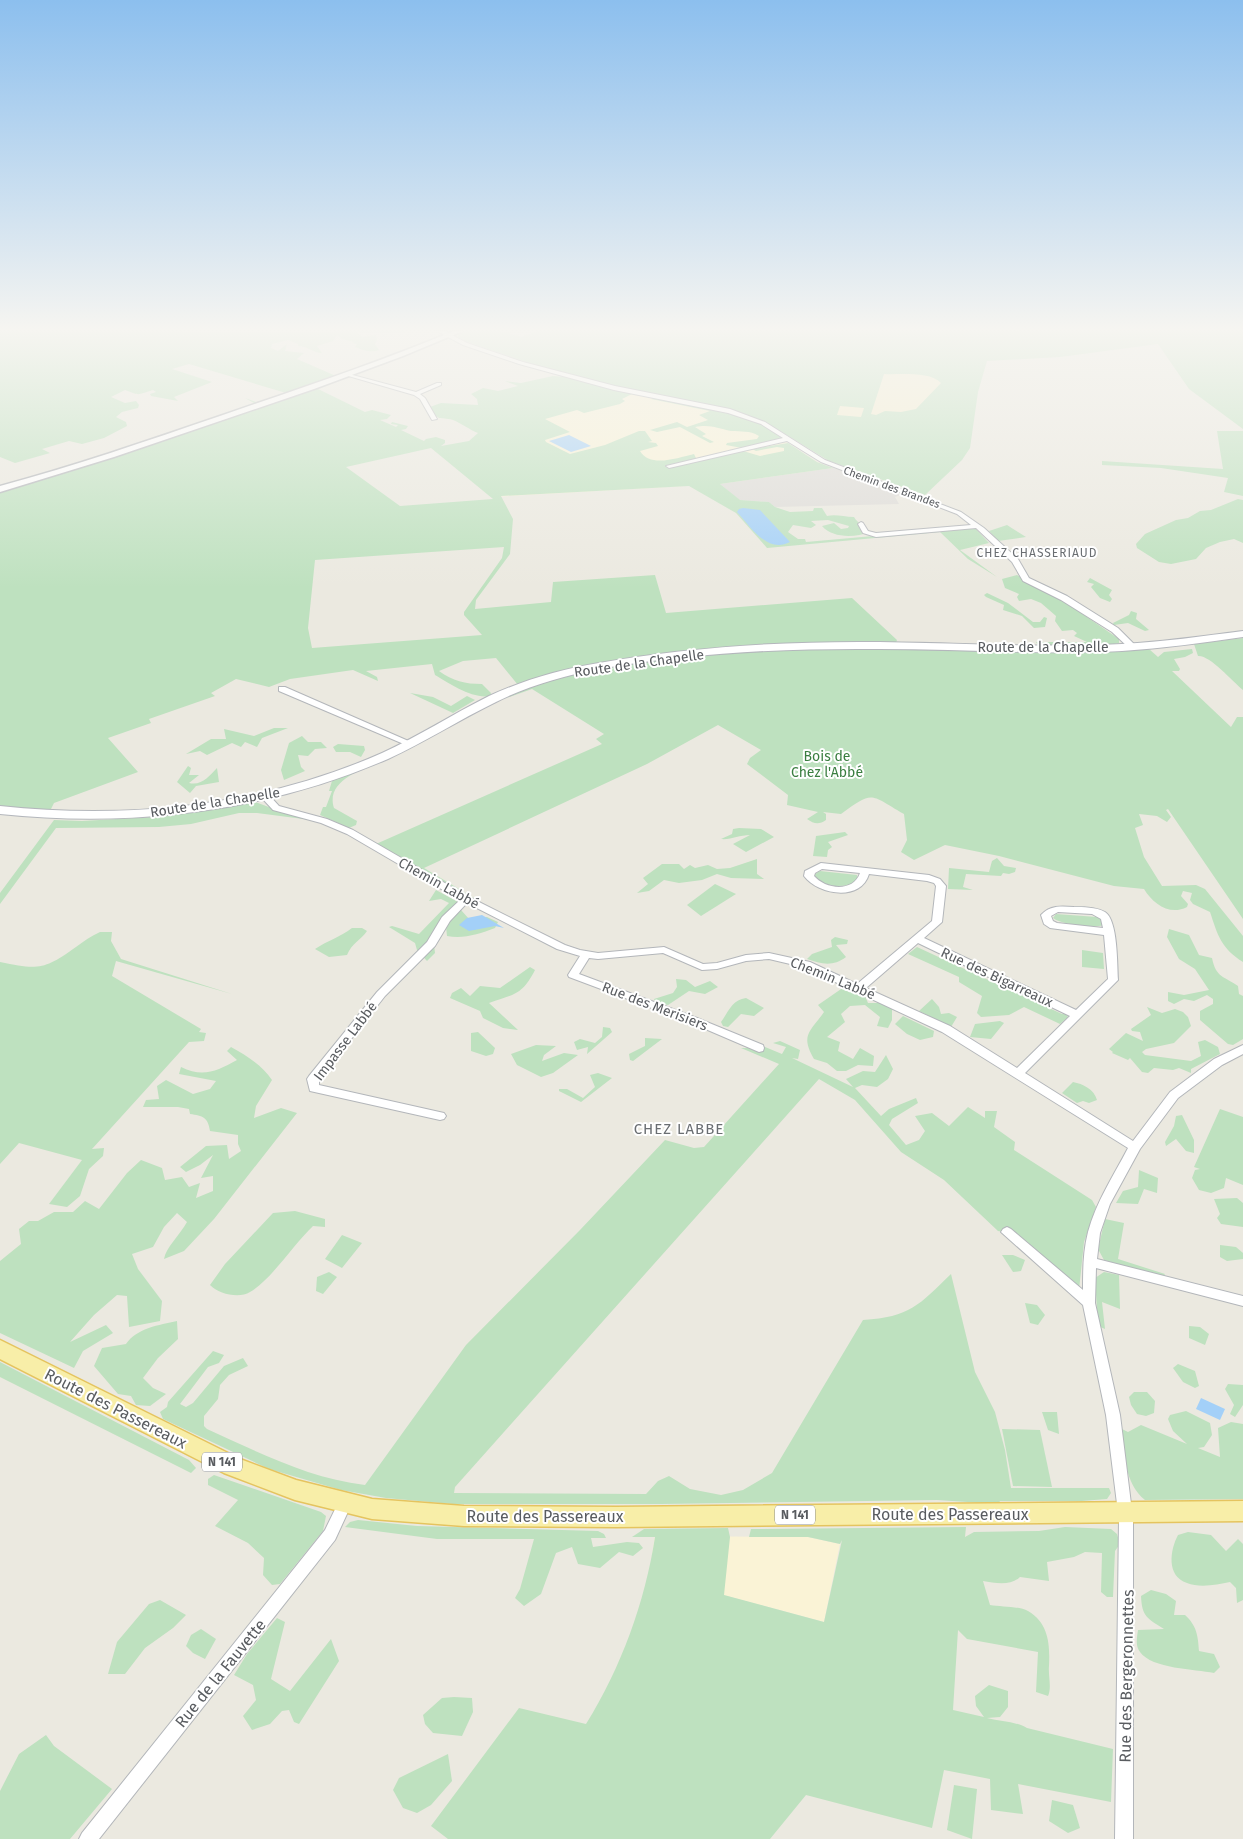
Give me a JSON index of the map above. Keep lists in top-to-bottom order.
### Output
{
  "streets": {
    "main road": ["Route de la Chapelle", "Route des Passereaux", "N 141"],
    "street": [
      "Chemin des Brandes",
      "Chemin Labbé",
      "Rue des Bigarreaux",
      "Rue des Merisiers",
      "Impasse Labbé",
      "Rue de la Fauvette",
      "Rue des Bergeronnettes"
    ]
  },
  "crossings": [
    ["Chemin des Brandes", "Route de la Chapelle"],
    ["Route de la Chapelle", "Chemin Labbé"],
    ["Chemin Labbé", "Rue des Merisiers"],
    ["Chemin Labbé", "Impasse Labbé"],
    ["Chemin Labbé", "Rue des Bergeronnettes"],
    ["Route des Passereaux", "N 141"],
    ["Route des Passereaux", "Rue de la Fauvette"],
    ["Route des Passereaux", "Rue des Bergeronnettes"],
    ["N 141", "Rue des Bergeronnettes"]
  ],
  "districts": ["CHEZ CHASSERIAUD", "CHEZ LABBE"],
  "parks": ["Bois de Chez l'Abbé"]
}
